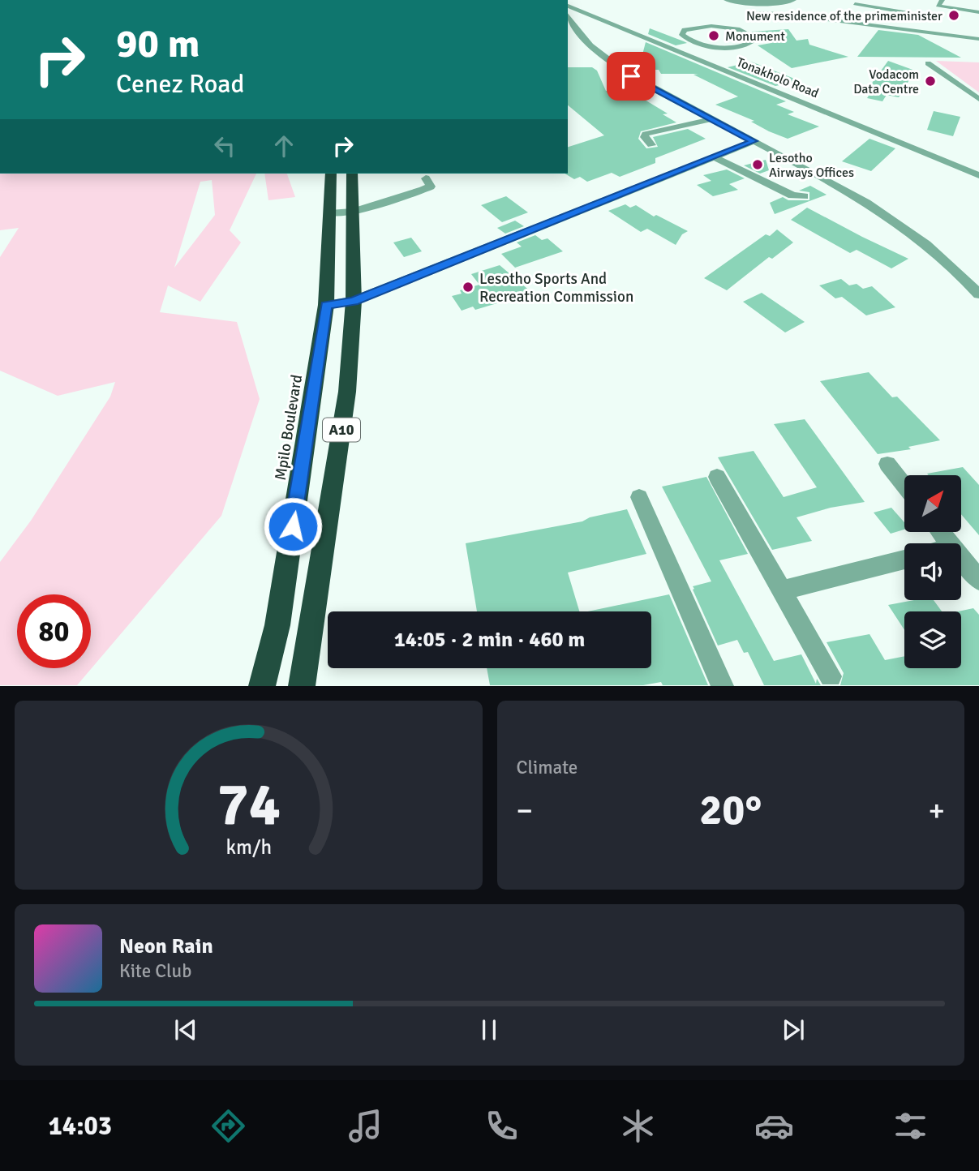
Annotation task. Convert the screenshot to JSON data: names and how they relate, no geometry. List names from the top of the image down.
{
  "streets": {
    "highway": ["Mpilo Boulevard", "A10"],
    "street": ["Tonakholo Road"]
  },
  "places": [
    "New residence of the primeminister",
    "Monument",
    "Vodacom Data Centre",
    "Lesotho Airways Offices",
    "Lesotho Sports And Recreation Commission"
  ],
  "north": "top right",
  "page": {
    "turn": ["90 m", "Cenez Road"],
    "limit": "80",
    "trip": "14:05 · 2 min · 460 m",
    "tile": "Climate",
    "heat": ["−", "20°", "+"],
    "song": ["Neon Rain", "Kite Club"],
    "tabs": "14:03",
    "gauge": ["74", "km/h"]
  }
}
